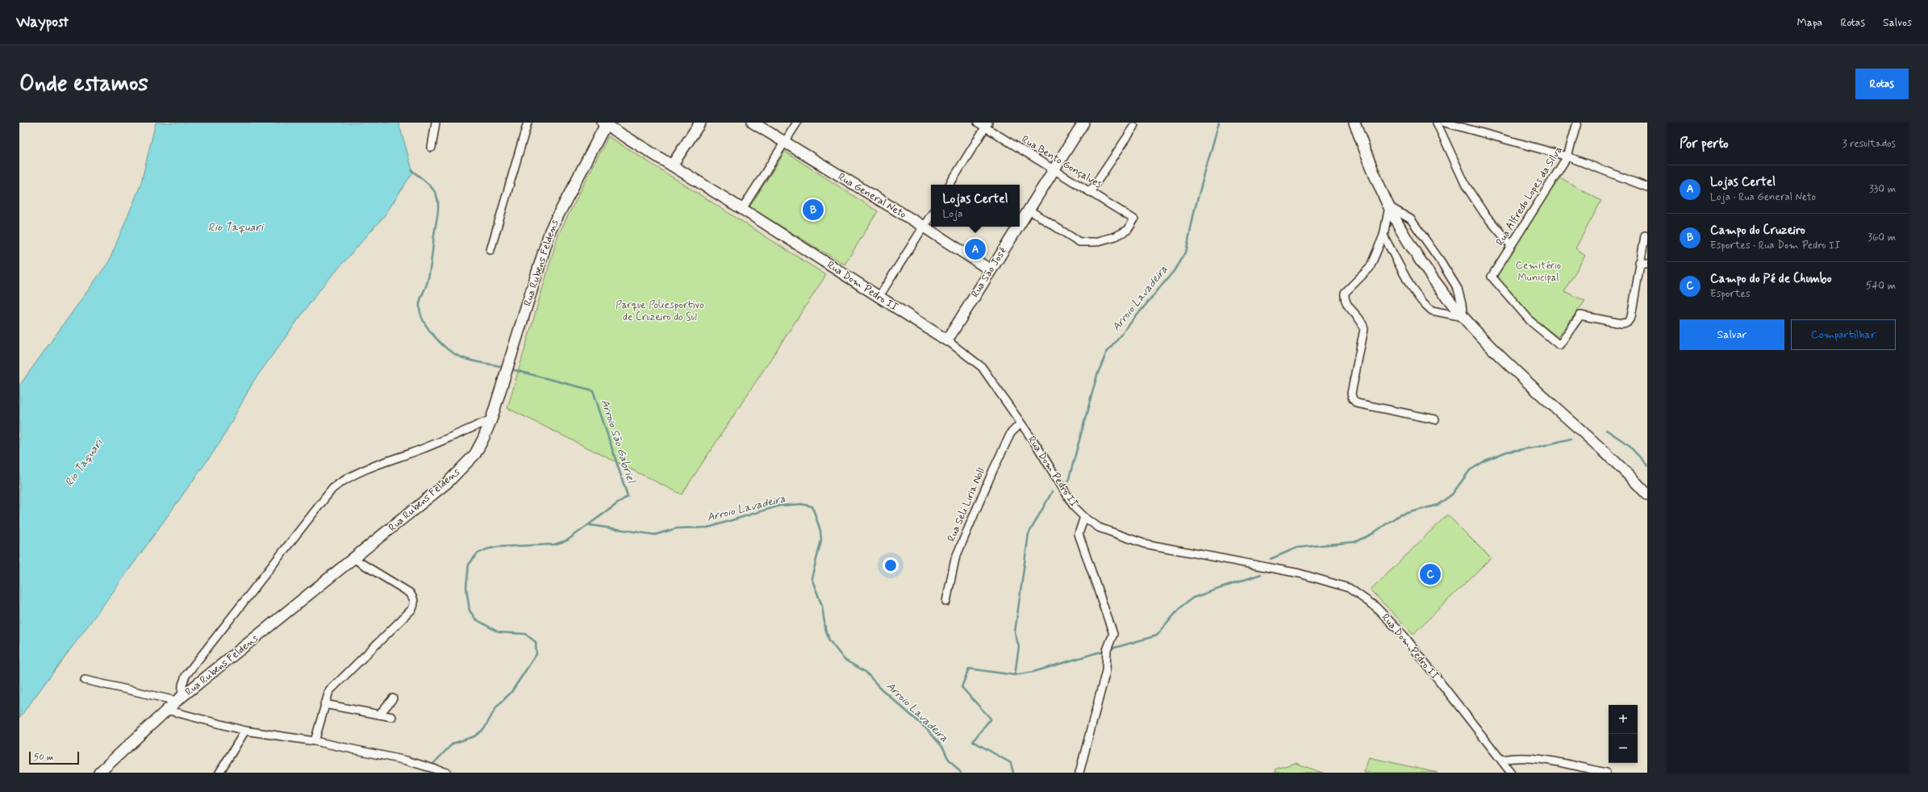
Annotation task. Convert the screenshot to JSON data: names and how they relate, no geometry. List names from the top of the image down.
{
  "streets": {
    "main road": [
      "Rua General Neto",
      "Rua Rubens Feldens",
      "Rua São José",
      "Rua Dom Pedro II"
    ],
    "street": ["Rua Bento Gonçalves", "Rua Alfredo Lopes da Silva", "Rua Seli Liria Noll"]
  },
  "crossings": [
    ["Rua Bento Gonçalves", "Rua São José"],
    ["Rua General Neto", "Rua São José"],
    ["Rua Rubens Feldens", "Rua Dom Pedro II"],
    ["Rua São José", "Rua Dom Pedro II"],
    ["Rua Dom Pedro II", "Rua Seli Liria Noll"]
  ],
  "water": ["Rio Taquari", "Arroio Lavadeira", "Arroio São Gabriel"],
  "parks": ["Cemitério Municipal", "Parque Poliesportivo de Cruzeiro do Sul"],
  "scale_bar": "50 m",
  "page": {
    "header": "Waypost",
    "nav": ["Mapa", "Rotas", "Salvos"],
    "buttons": [
      "Rotas",
      ["Salvar", "Compartilhar"]
    ],
    "title": "Onde estamos",
    "heading": ["Por perto", "3 resultados"],
    "list": [
      {
        "mark": "A",
        "name": "Lojas Certel",
        "note": "Loja · Rua General Neto",
        "value": "330 m"
      },
      {
        "mark": "B",
        "name": "Campo do Cruzeiro",
        "note": "Esportes · Rua Dom Pedro II",
        "value": "360 m"
      },
      {
        "mark": "C",
        "name": "Campo do Pé de Chumbo",
        "note": "Esportes",
        "value": "540 m"
      }
    ],
    "popup": ["Lojas Certel", "Loja"],
    "pins": ["B", "A", "C"],
    "map_buttons": ["+", "−"],
    "scale": "50 m"
  }
}
